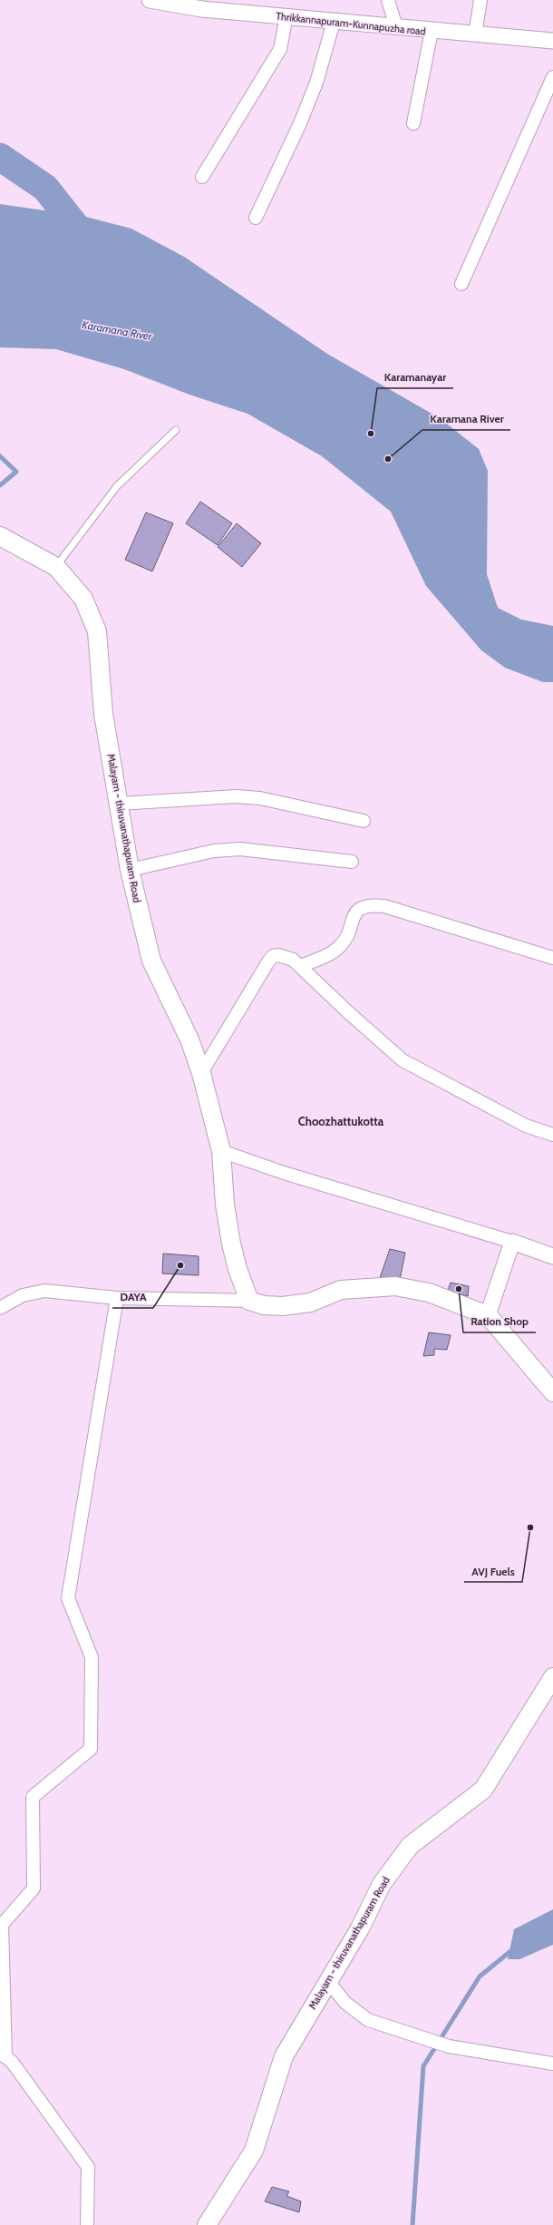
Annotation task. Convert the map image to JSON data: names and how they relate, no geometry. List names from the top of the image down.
{
  "streets": {
    "main road": ["Malayam - thiruvanathapuram Road"],
    "street": ["Thrikkannapuram-Kunnapuzha road"]
  },
  "districts": ["Choozhattukotta"],
  "water": ["Karamana River"],
  "places": [
    "Karamanayar",
    "Karamana River",
    "DAYA",
    "Ration Shop",
    "AVJ Fuels"
  ]
}
